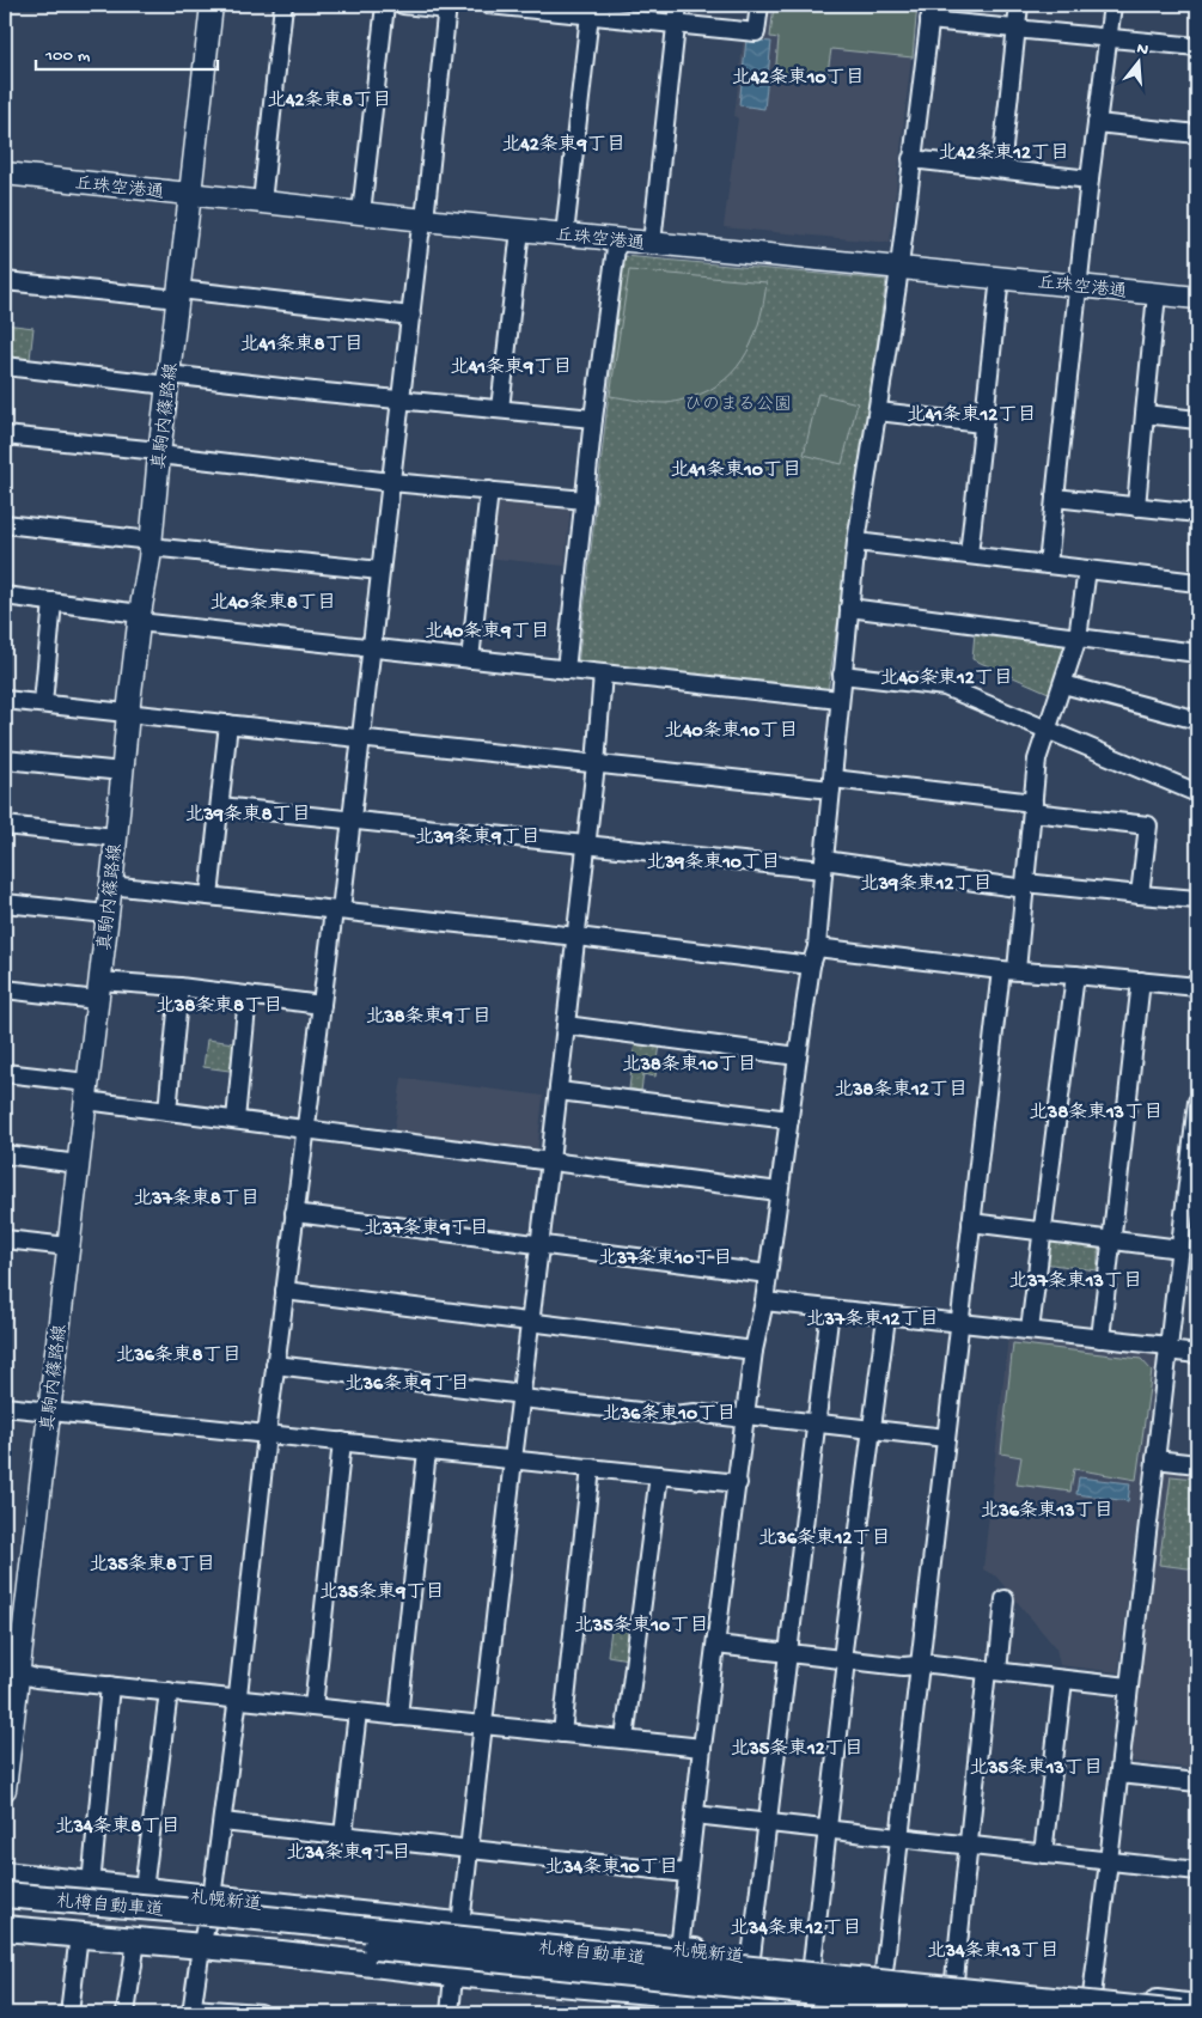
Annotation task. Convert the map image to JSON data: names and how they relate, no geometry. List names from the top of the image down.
{
  "streets": {
    "highway": ["札幌新道", "札樽自動車道"],
    "main road": ["丘珠空港通", "真駒内篠路線"]
  },
  "crossings": [
    ["丘珠空港通", "真駒内篠路線"]
  ],
  "districts": [
    "北42条東10丁目",
    "北42条東8丁目",
    "北42条東9丁目",
    "北42条東12丁目",
    "北41条東8丁目",
    "北41条東9丁目",
    "北41条東12丁目",
    "北41条東10丁目",
    "北40条東8丁目",
    "北40条東9丁目",
    "北40条東12丁目",
    "北40条東10丁目",
    "北39条東8丁目",
    "北39条東9丁目",
    "北39条東10丁目",
    "北39条東12丁目",
    "北38条東8丁目",
    "北38条東9丁目",
    "北38条東10丁目",
    "北38条東12丁目",
    "北38条東13丁目",
    "北37条東8丁目",
    "北37条東9丁目",
    "北37条東10丁目",
    "北37条東13丁目",
    "北37条東12丁目",
    "北36条東8丁目",
    "北36条東9丁目",
    "北36条東10丁目",
    "北36条東13丁目",
    "北36条東12丁目",
    "北35条東8丁目",
    "北35条東9丁目",
    "北35条東10丁目",
    "北35条東12丁目",
    "北35条東13丁目",
    "北34条東8丁目",
    "北34条東9丁目",
    "北34条東10丁目",
    "北34条東12丁目",
    "北34条東13丁目"
  ],
  "parks": ["ひのまる公園"],
  "scale_bar": "100 m",
  "north": "top"
}
